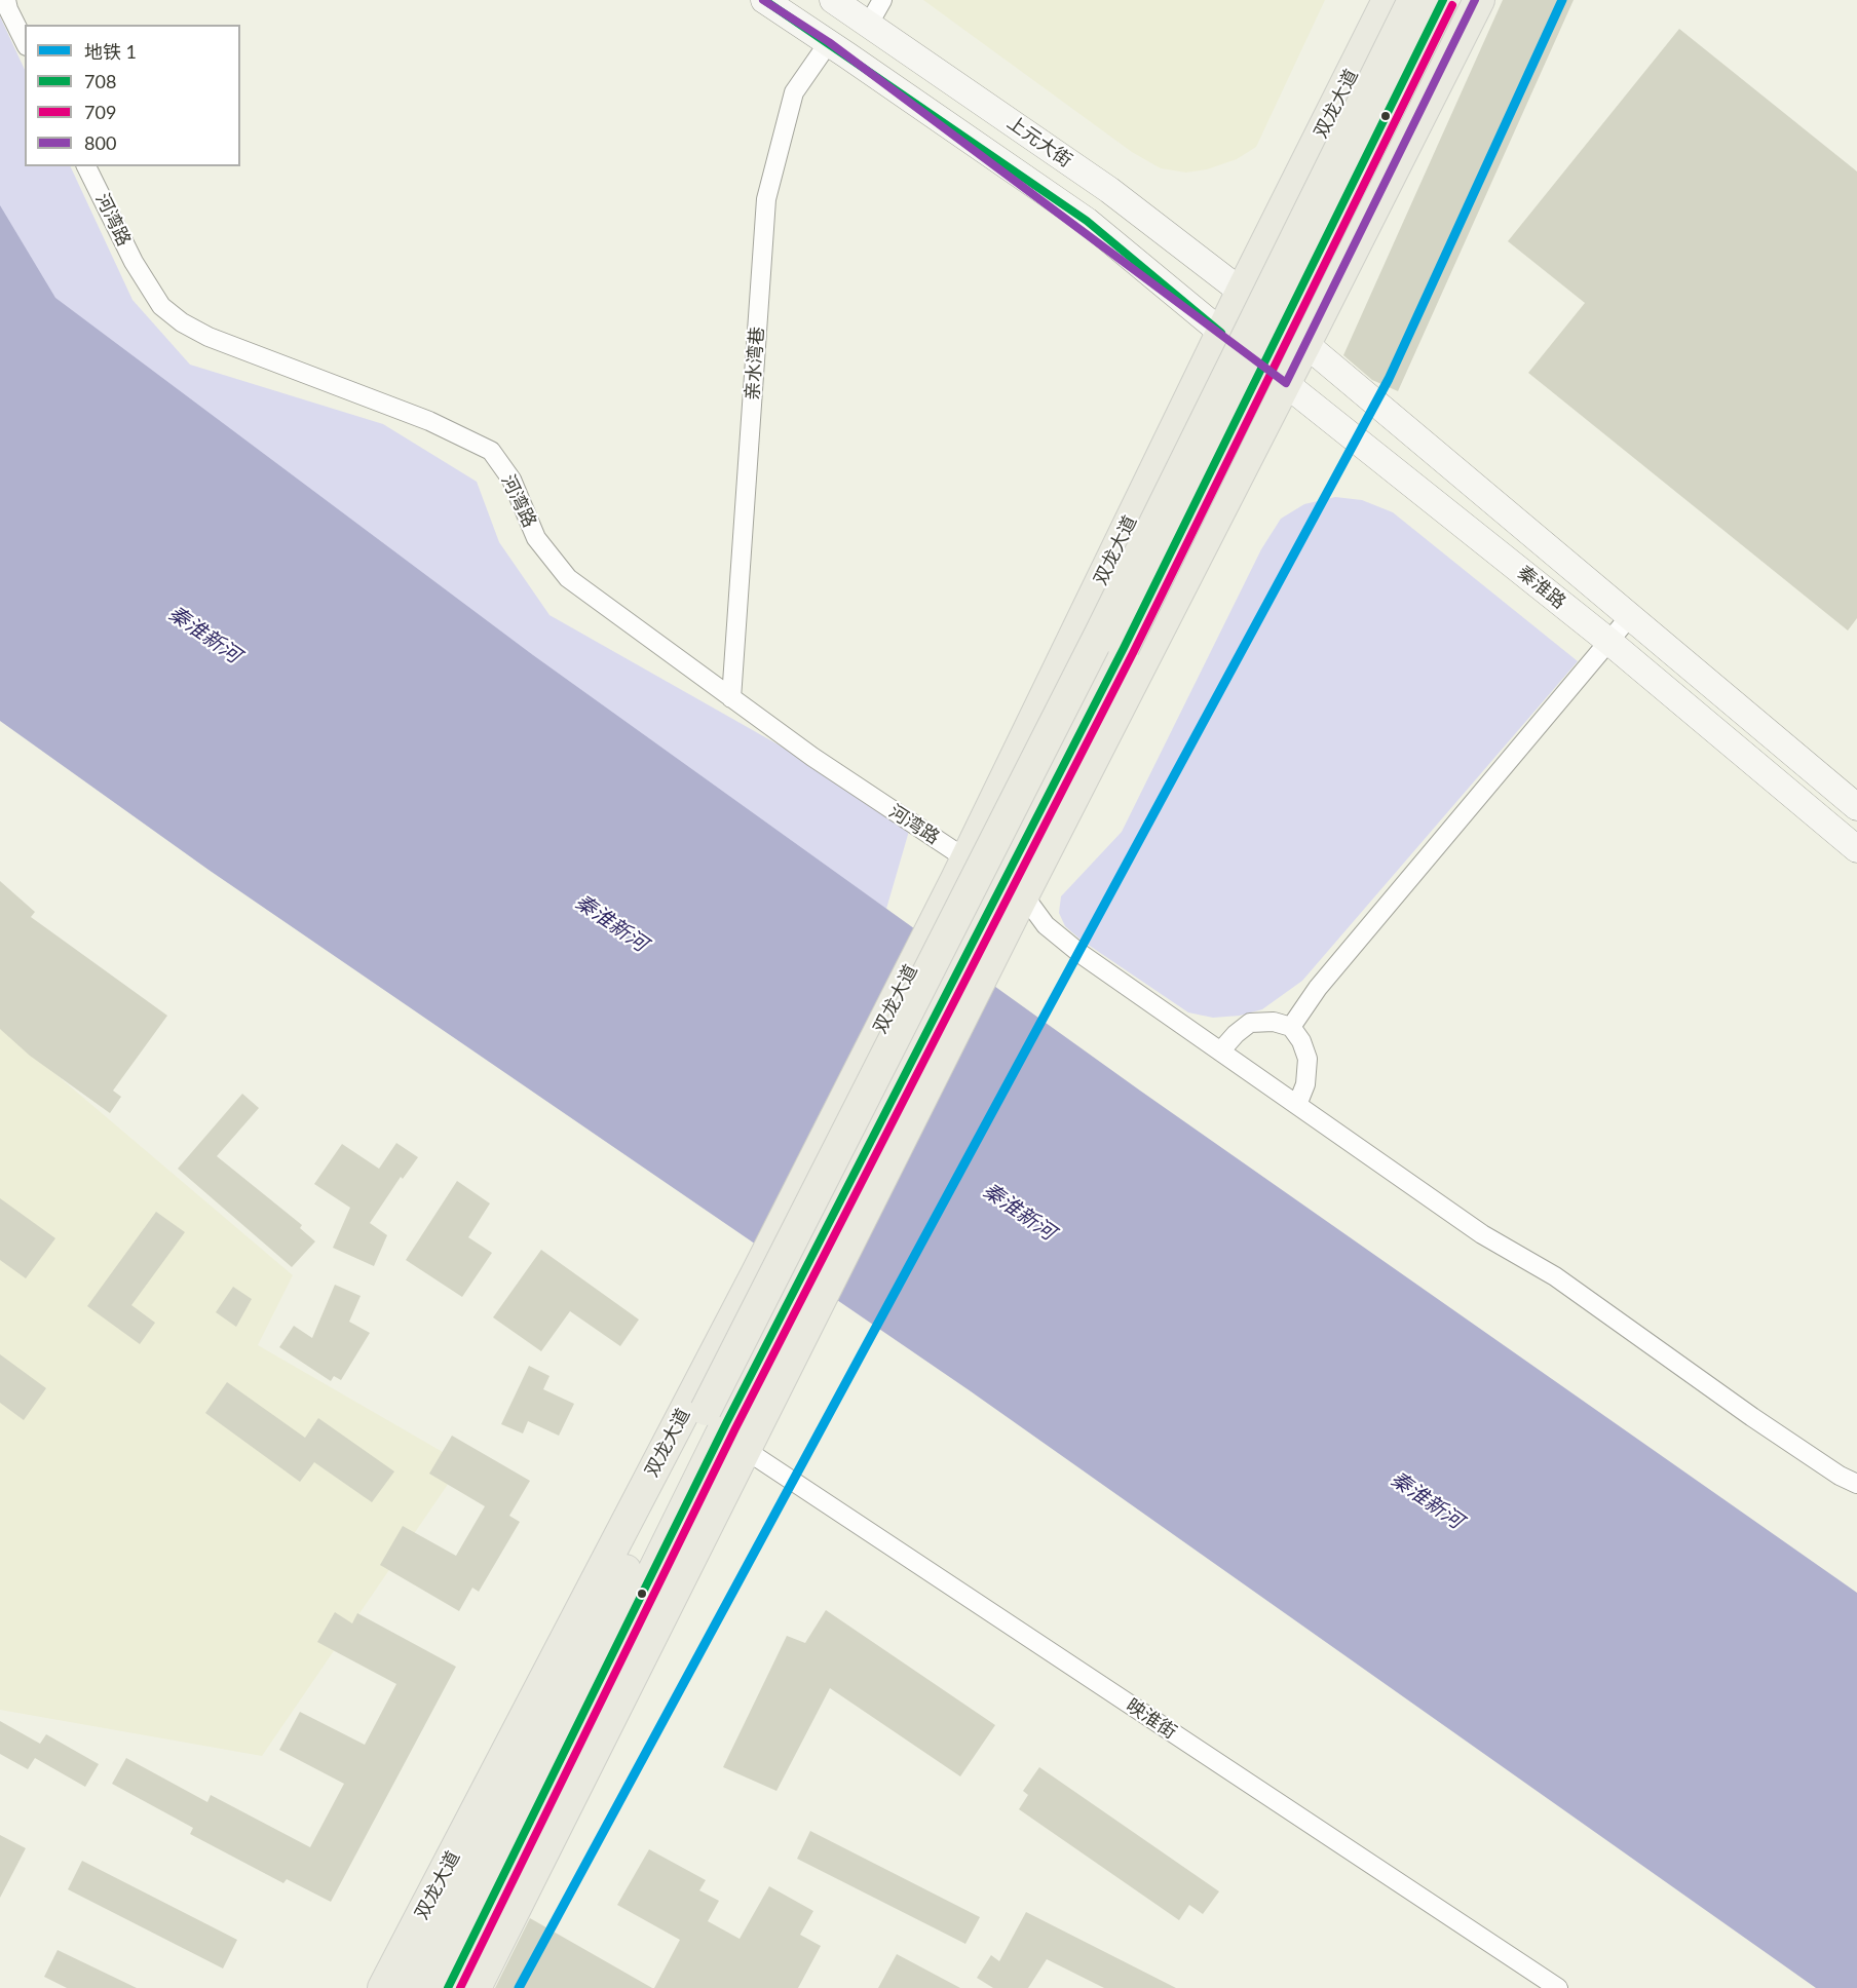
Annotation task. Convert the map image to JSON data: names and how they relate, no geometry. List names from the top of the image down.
{
  "streets": {
    "highway": ["双龙大道"],
    "main road": ["上元大街", "秦淮路"],
    "street": ["河湾路", "亲水湾巷", "映淮街"]
  },
  "crossings": [
    ["双龙大道", "上元大街"],
    ["双龙大道", "河湾路"],
    ["双龙大道", "秦淮路"],
    ["上元大街", "亲水湾巷"],
    ["上元大街", "秦淮路"],
    ["河湾路", "亲水湾巷"]
  ],
  "water": ["秦淮新河"],
  "lines": [
    "metro line 1",
    "transit line 708",
    "transit line 800",
    "transit line 709"
  ],
  "legend": [
    "地铁 1",
    "708",
    "709",
    "800"
  ]
}
